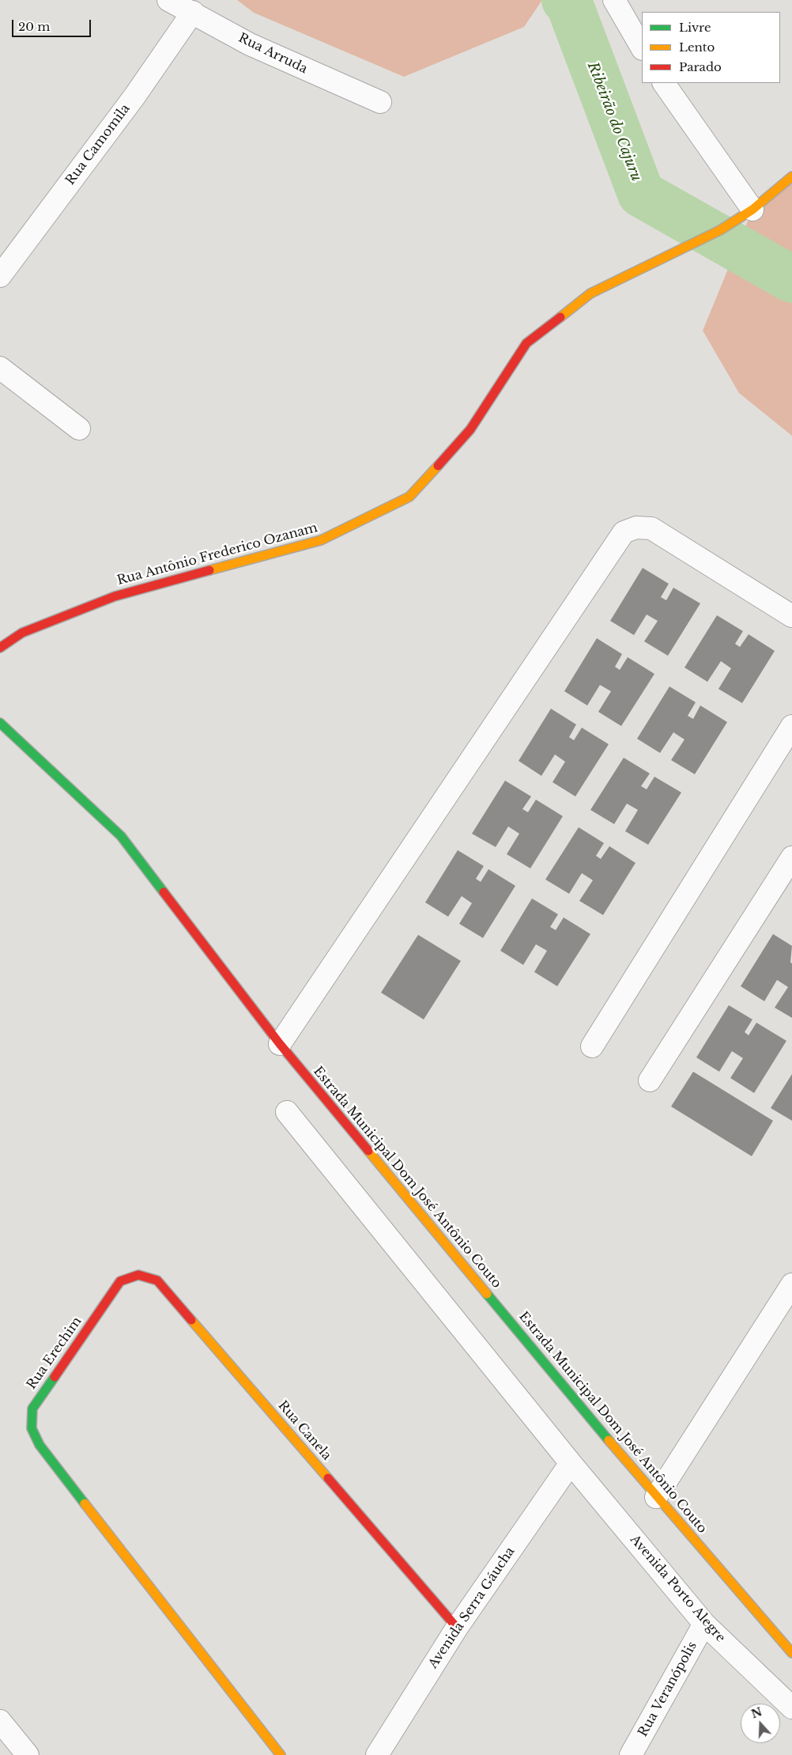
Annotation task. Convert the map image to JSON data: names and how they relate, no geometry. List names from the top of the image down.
{
  "streets": {
    "street": [
      "Rua Arruda",
      "Rua Camomila",
      "Rua Antônio Frederico Ozanam",
      "Estrada Municipal Dom José Antônio Couto",
      "Rua Erechim",
      "Rua Canela",
      "Avenida Porto Alegre",
      "Avenida Serra Gáucha",
      "Rua Veranópolis"
    ]
  },
  "crossings": [
    ["Rua Arruda", "Rua Camomila"],
    ["Rua Erechim", "Rua Canela"],
    ["Rua Canela", "Avenida Serra Gáucha"],
    ["Avenida Porto Alegre", "Avenida Serra Gáucha"],
    ["Avenida Porto Alegre", "Rua Veranópolis"]
  ],
  "water": ["Ribeirão do Cajuru"],
  "legend": ["Livre", "Lento", "Parado"],
  "scale_bar": "20 m",
  "north": "top"
}
